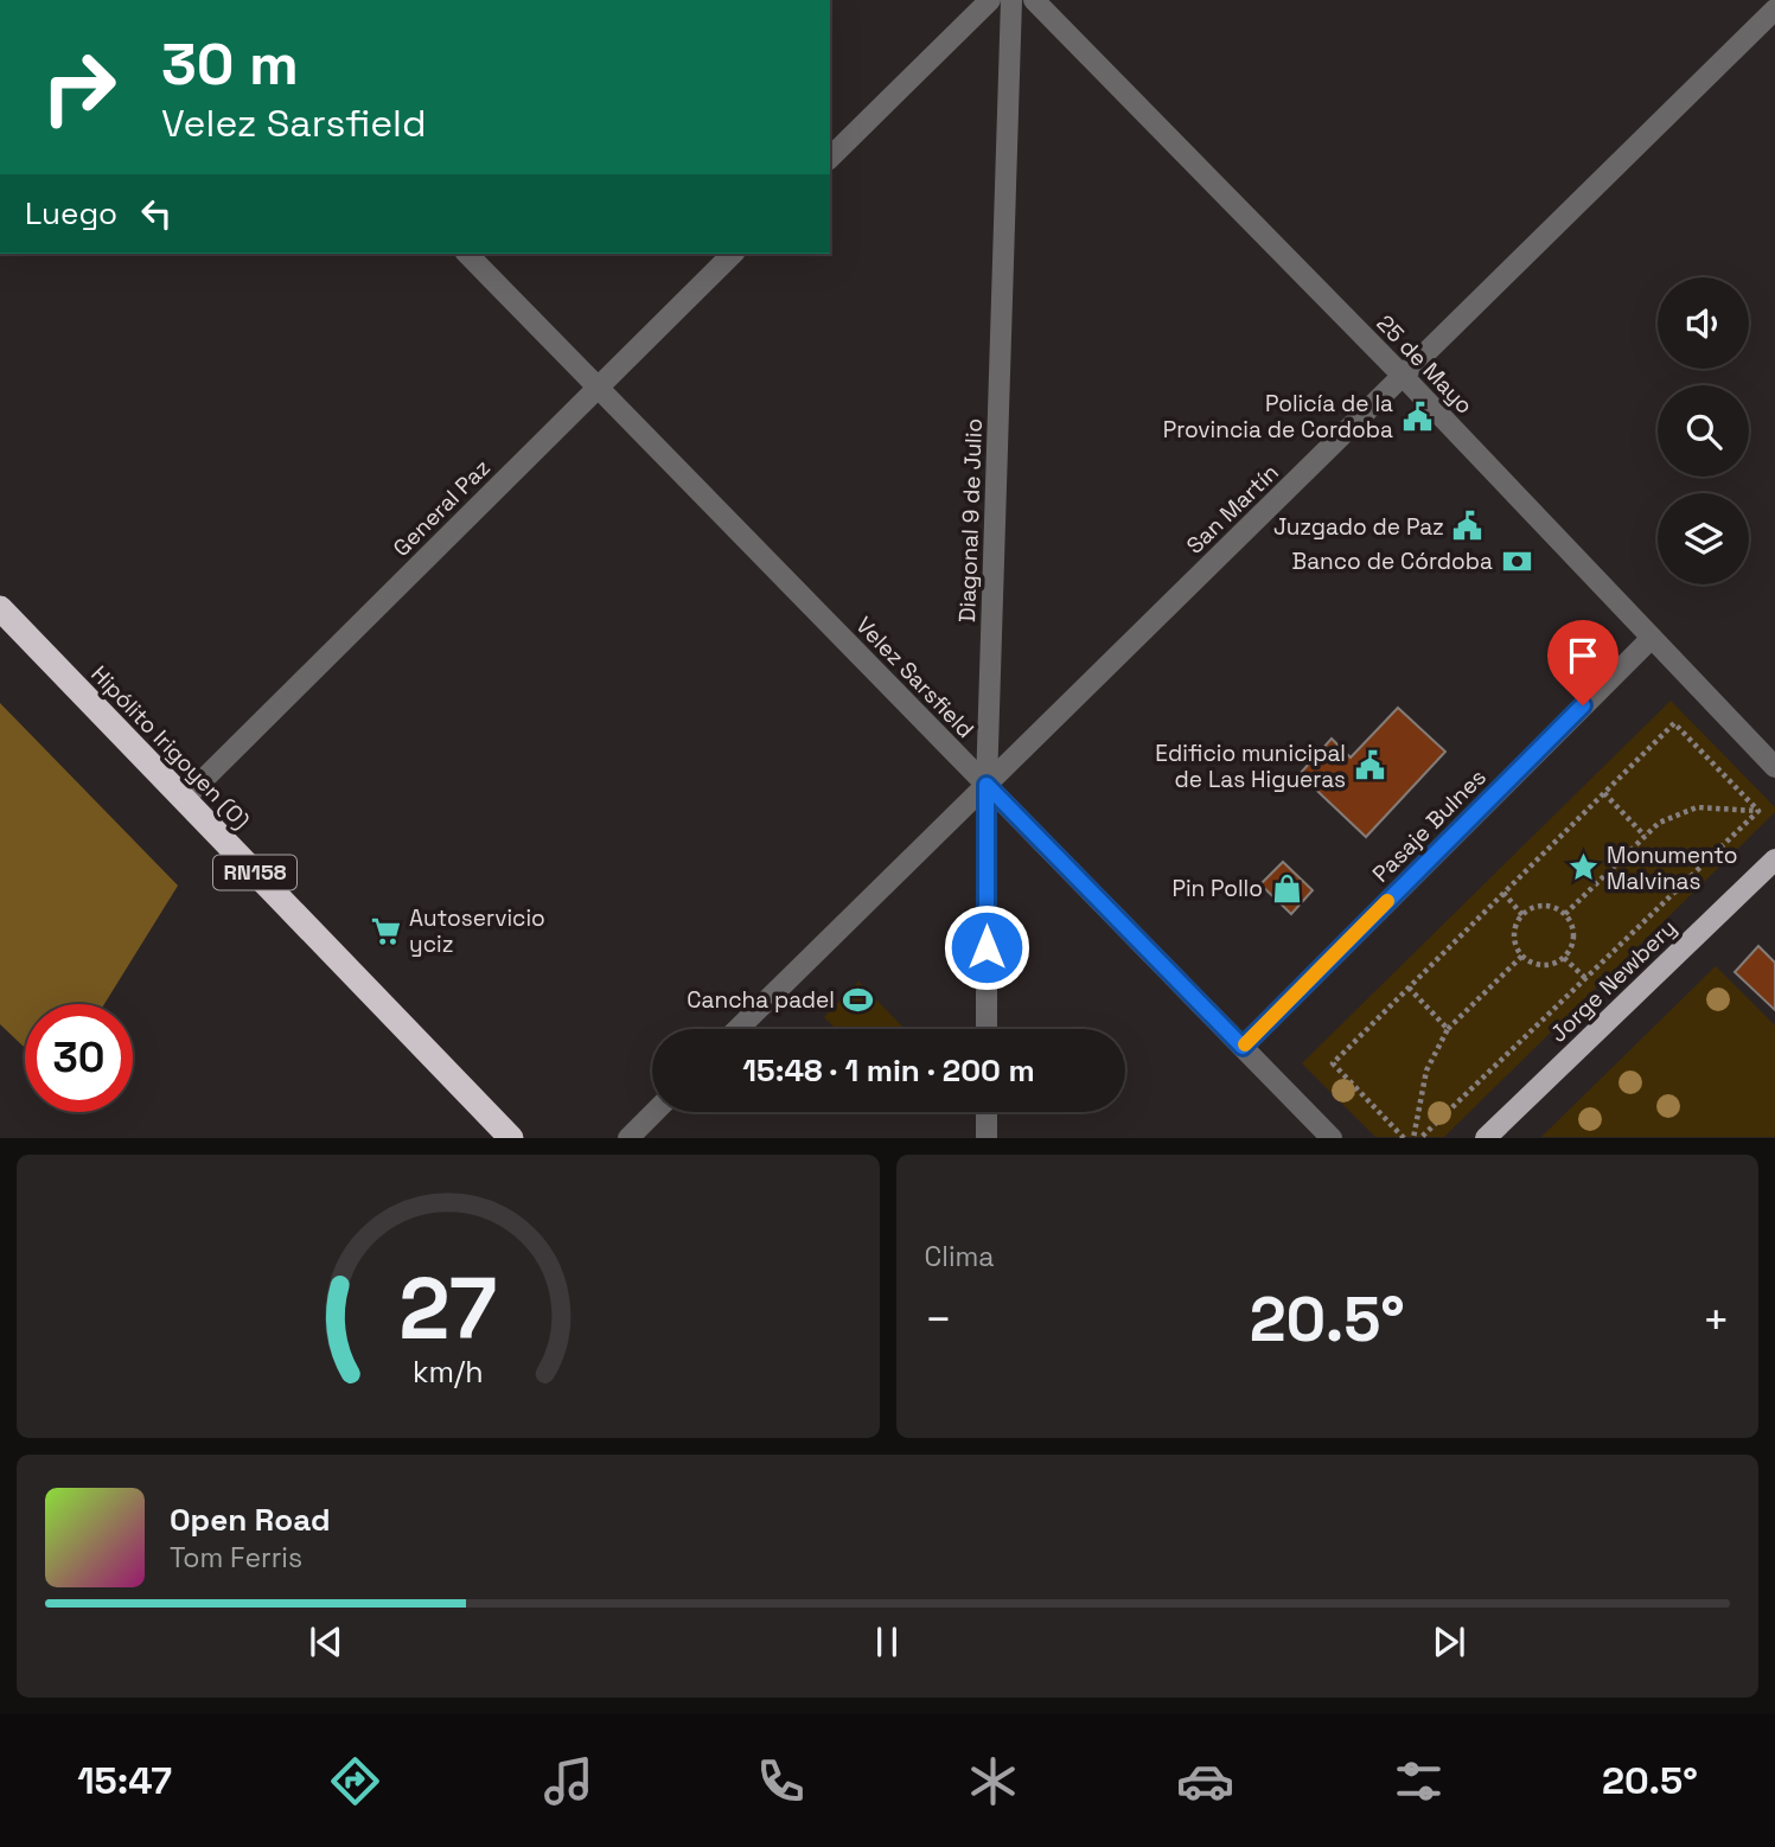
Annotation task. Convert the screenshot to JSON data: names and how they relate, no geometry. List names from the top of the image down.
{
  "streets": {
    "highway": ["Hipólito Irigoyen (O)", "RN158"],
    "main road": ["Jorge Newbery"],
    "street": [
      "25 de Mayo",
      "General Paz",
      "San Martín",
      "Diagonal 9 de Julio",
      "Velez Sarsfield",
      "Pasaje Bulnes"
    ]
  },
  "crossings": [
    ["25 de Mayo", "San Martín"],
    ["25 de Mayo", "Pasaje Bulnes"],
    ["General Paz", "Velez Sarsfield"],
    ["General Paz", "Hipólito Irigoyen (O)"],
    ["San Martín", "Diagonal 9 de Julio"],
    ["San Martín", "Velez Sarsfield"],
    ["Diagonal 9 de Julio", "Velez Sarsfield"],
    ["Velez Sarsfield", "Pasaje Bulnes"]
  ],
  "places": {
    "public building": ["Policía de la Provincia de Cordoba", "Juzgado de Paz", "Edificio municipal de Las Higueras"],
    "bank": ["Banco de Córdoba"],
    "place": ["Monumento Malvinas"],
    "shop": ["Pin Pollo"],
    "supermarket": ["Autoservicio yciz"],
    "sports": ["Cancha padel"]
  },
  "page": {
    "turn": ["30 m", "Velez Sarsfield"],
    "then": "Luego",
    "limit": "30",
    "trip": "15:48 · 1 min · 200 m",
    "tile": "Clima",
    "heat": ["−", "20.5°", "+"],
    "song": ["Open Road", "Tom Ferris"],
    "tabs": ["15:47", "20.5°"],
    "gauge": ["27", "km/h"]
  }
}
